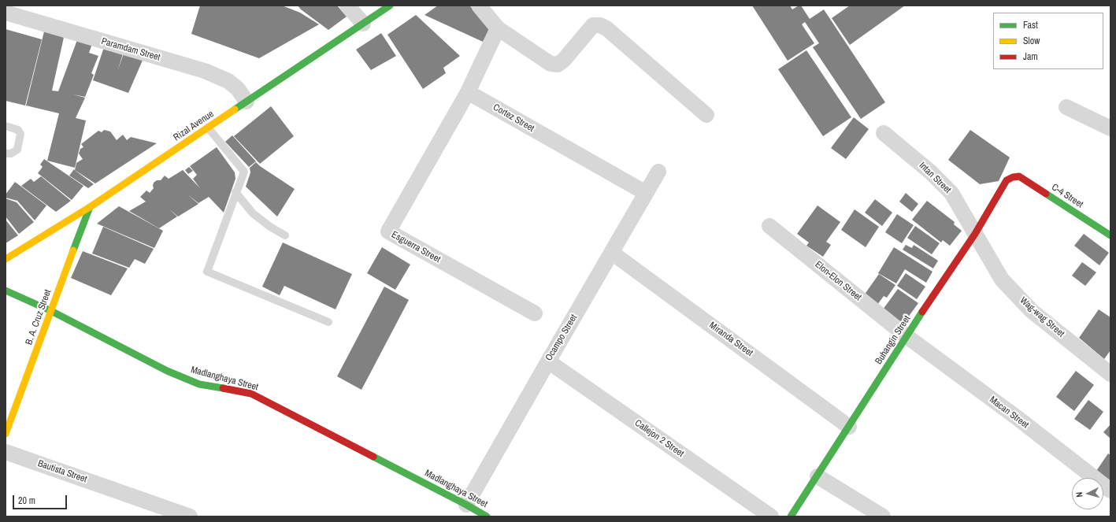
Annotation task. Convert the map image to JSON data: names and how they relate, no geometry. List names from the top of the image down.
{
  "streets": {
    "street": [
      "Paramdam Street",
      "Cortez Street",
      "Rizal Avenue",
      "Intan Street",
      "C-4 Street",
      "Esguerra Street",
      "Elon-Elon Street",
      "B. A. Cruz Street",
      "Wag-wag Street",
      "Ocampo Street",
      "Miranda Street",
      "Buhangin Street",
      "Madlanghaya Street",
      "Macan Street",
      "Callejon 2 Street",
      "Bautista Street"
    ]
  },
  "crossings": [
    ["Paramdam Street", "Rizal Avenue"],
    ["Cortez Street", "Esguerra Street"],
    ["Cortez Street", "Ocampo Street"],
    ["Rizal Avenue", "B. A. Cruz Street"],
    ["Intan Street", "Wag-wag Street"],
    ["Intan Street", "Buhangin Street"],
    ["C-4 Street", "Buhangin Street"],
    ["Elon-Elon Street", "Buhangin Street"],
    ["Elon-Elon Street", "Macan Street"],
    ["B. A. Cruz Street", "Madlanghaya Street"],
    ["Wag-wag Street", "Buhangin Street"],
    ["Ocampo Street", "Miranda Street"],
    ["Ocampo Street", "Madlanghaya Street"],
    ["Ocampo Street", "Callejon 2 Street"],
    ["Miranda Street", "Buhangin Street"],
    ["Buhangin Street", "Macan Street"]
  ],
  "legend": ["Fast", "Slow", "Jam"],
  "scale_bar": "20 m",
  "north": "left"
}
